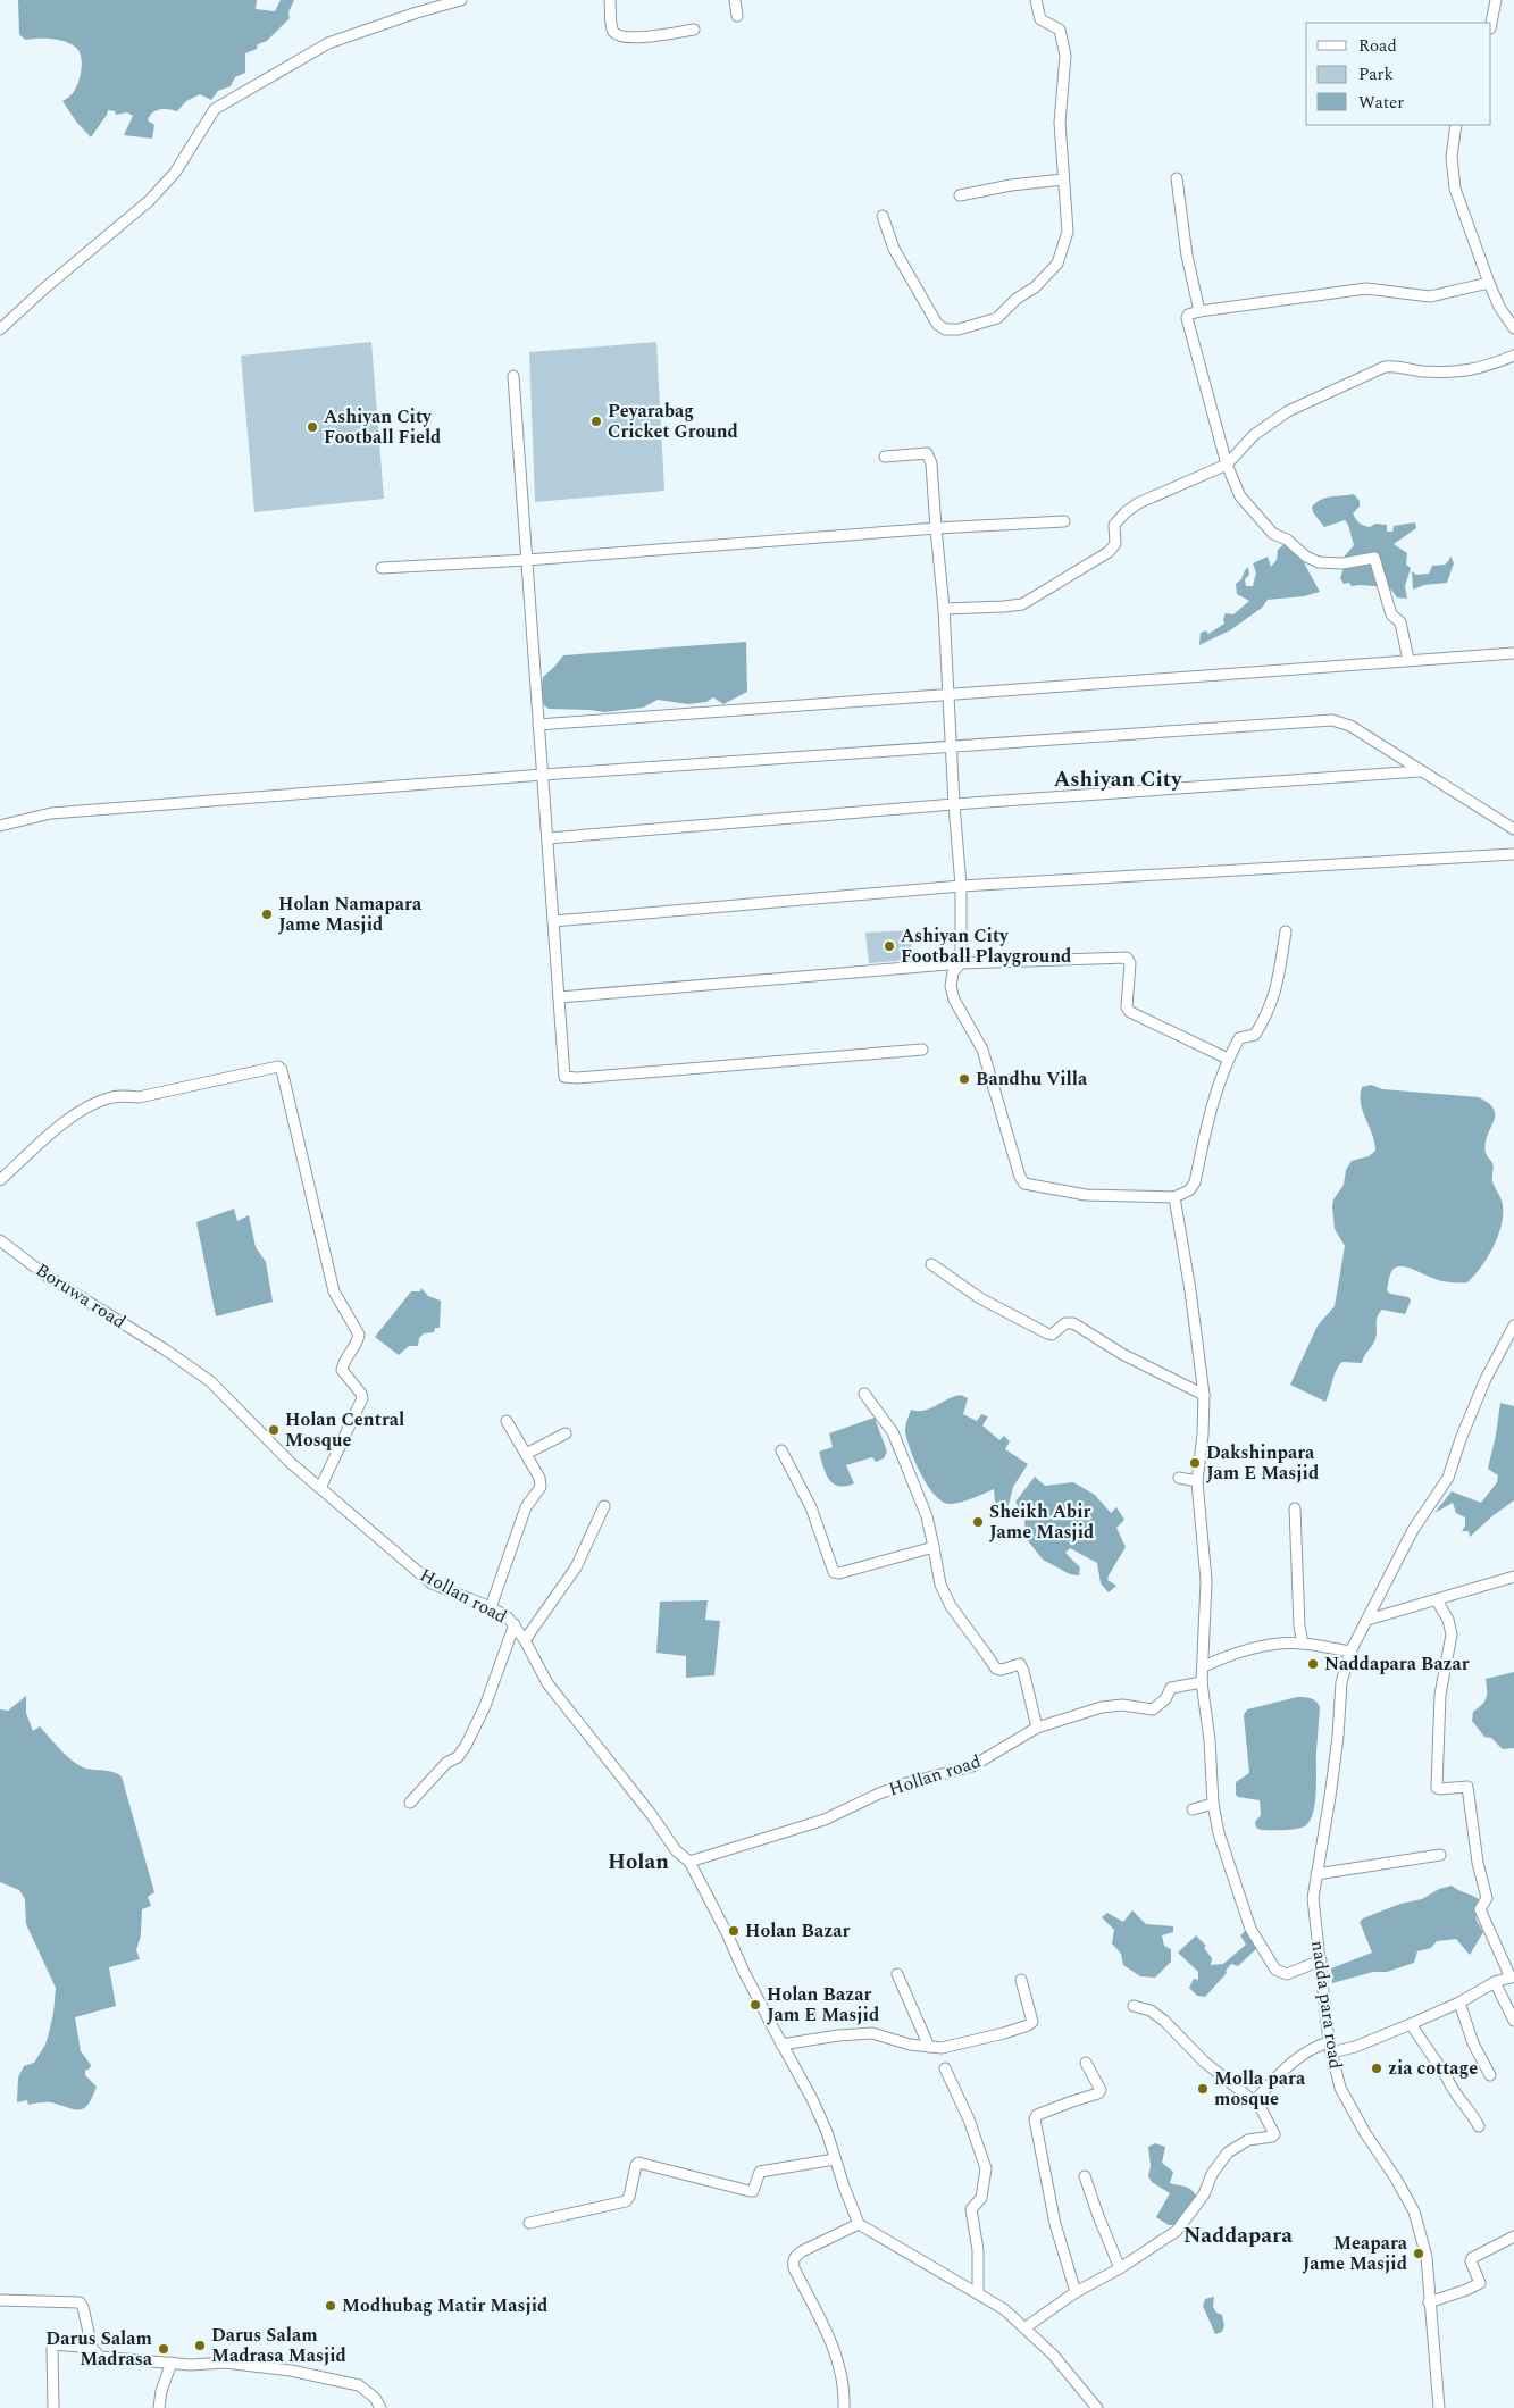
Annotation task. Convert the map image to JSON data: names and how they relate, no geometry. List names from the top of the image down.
{
  "streets": {
    "street": ["Boruwa road", "Hollan road", "nadda para road"]
  },
  "crossings": [
    ["Boruwa road", "Hollan road"]
  ],
  "districts": ["Ashiyan City", "Holan", "Naddapara"],
  "places": [
    "Peyarabag Cricket Ground",
    "Ashiyan City Football Field",
    "Holan Namapara Jame Masjid",
    "Ashiyan City Football Playground",
    "Bandhu Villa",
    "Holan Central Mosque",
    "Dakshinpara Jam E Masjid",
    "Sheikh Abir Jame Masjid",
    "Naddapara Bazar",
    "Holan Bazar",
    "Holan Bazar Jam E Masjid",
    "zia cottage",
    "Molla para mosque",
    "Meapara Jame Masjid",
    "Modhubag Matir Masjid",
    "Darus Salam Madrasa Masjid",
    "Darus Salam Madrasa"
  ],
  "legend": ["Road", "Park", "Water"]
}
